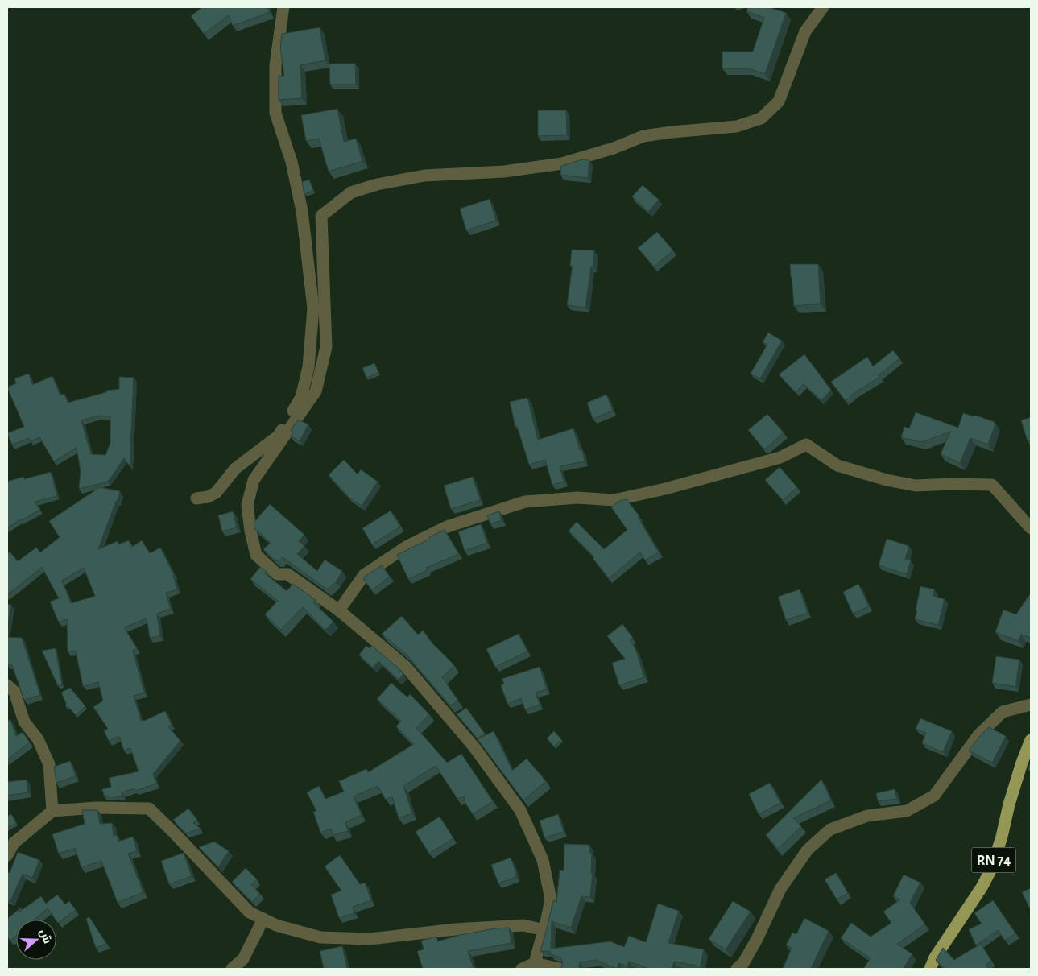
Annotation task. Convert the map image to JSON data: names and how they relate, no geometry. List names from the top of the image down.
{
  "streets": {
    "main road": ["RN 74"]
  },
  "north": "right"
}
